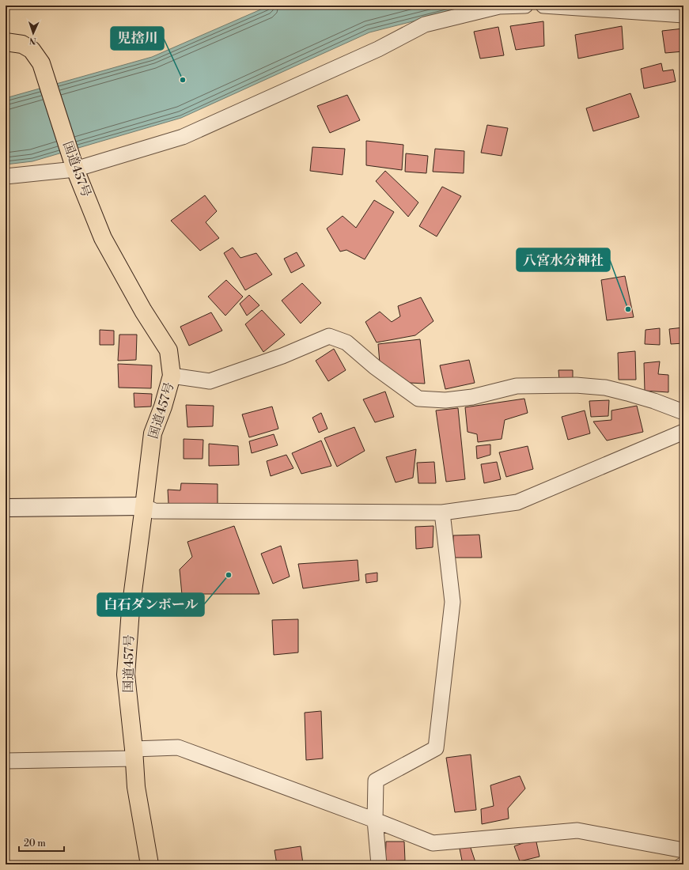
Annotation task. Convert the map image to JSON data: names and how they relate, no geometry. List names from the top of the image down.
{
  "streets": {
    "highway": ["国道457号"]
  },
  "places": ["児捨川", "八宮水分神社", "白石ダンボール"],
  "scale_bar": "20 m",
  "north": "bottom"
}
